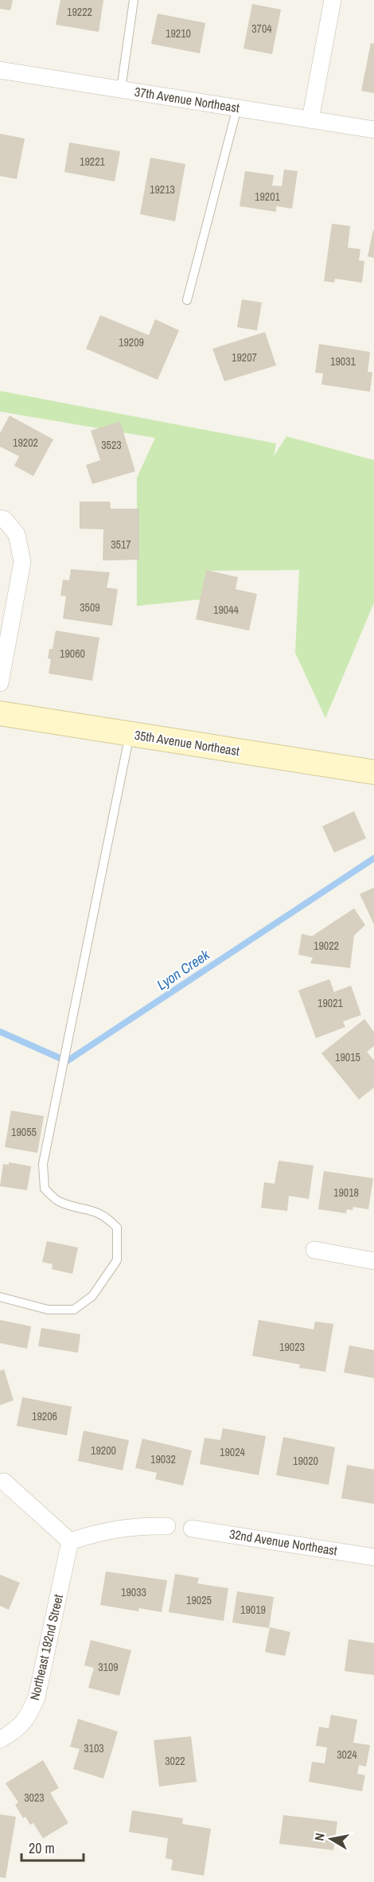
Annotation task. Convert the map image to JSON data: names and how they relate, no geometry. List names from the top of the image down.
{
  "streets": {
    "street": [
      "37th Avenue Northeast",
      "35th Avenue Northeast",
      "32nd Avenue Northeast",
      "Northeast 192nd Street"
    ]
  },
  "water": ["Lyon Creek"],
  "house_numbers": [
    "19222",
    "3704",
    "19210",
    "19221",
    "19213",
    "19201",
    "19209",
    "19207",
    "19031",
    "19202",
    "3523",
    "3517",
    "3509",
    "19044",
    "19060",
    "19022",
    "19021",
    "19015",
    "19055",
    "19018",
    "19023",
    "19206",
    "19200",
    "19024",
    "19032",
    "19020",
    "19033",
    "19025",
    "19019",
    "3109",
    "3103",
    "3024",
    "3022",
    "3023"
  ],
  "scale_bar": "20 m",
  "north": "left"
}
